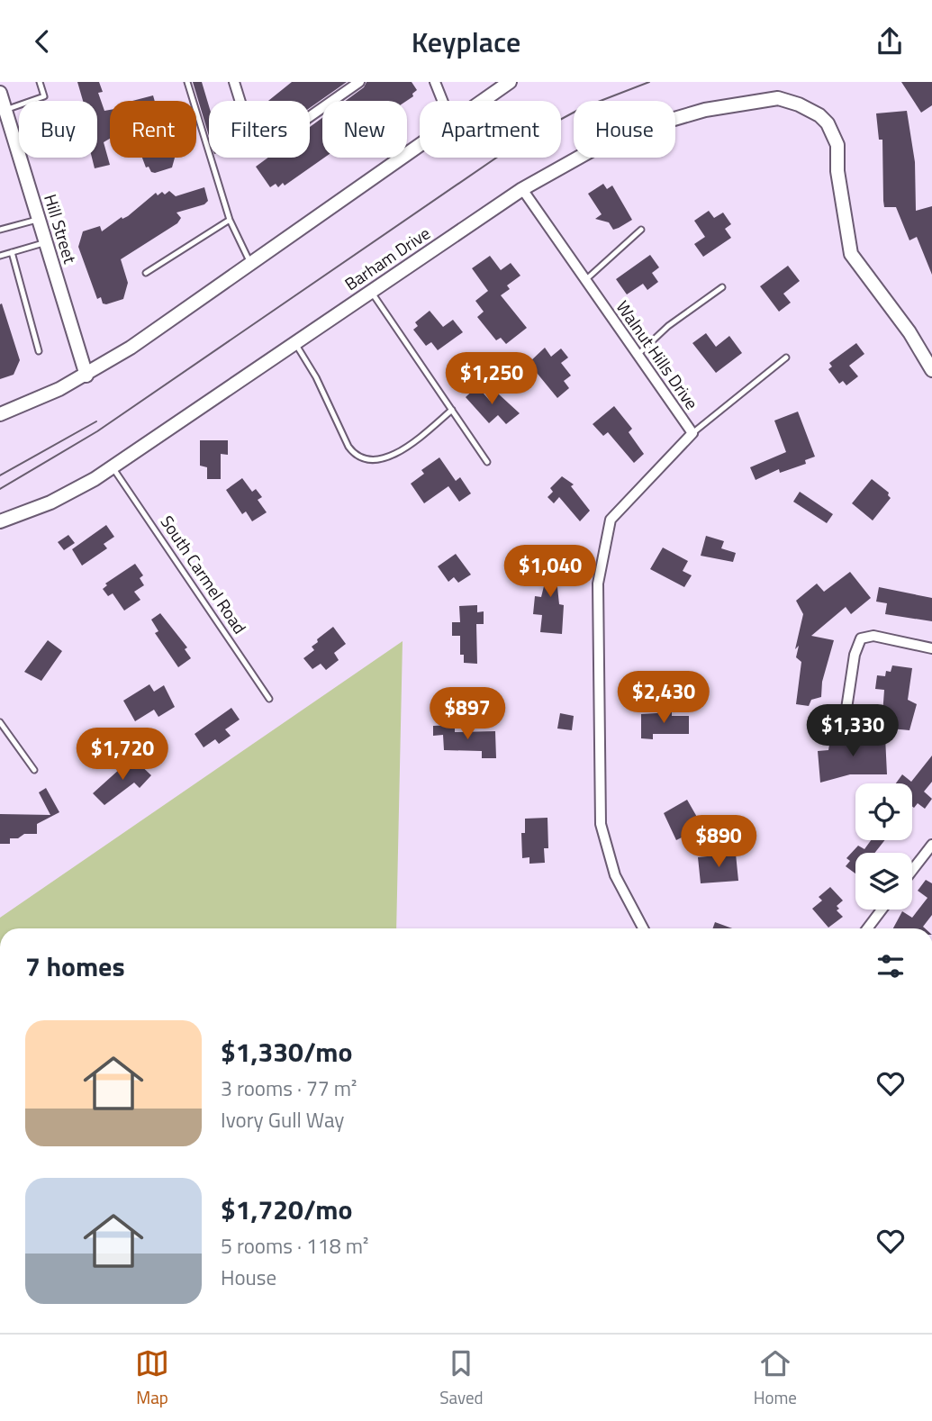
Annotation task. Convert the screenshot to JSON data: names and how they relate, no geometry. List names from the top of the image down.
{
  "streets": {
    "street": ["Hill Street", "Barham Drive", "Walnut Hills Drive"],
    "lane": ["South Carmel Road"]
  },
  "crossings": [
    ["Barham Drive", "Walnut Hills Drive"],
    ["Barham Drive", "South Carmel Road"]
  ],
  "page": {
    "header": "Keyplace",
    "chip": [
      "Buy",
      "Rent",
      "Filters",
      "New",
      "Apartment",
      "House"
    ],
    "price": [
      "$1,250",
      "$1,040",
      "$2,430",
      "$897",
      "$1,330",
      "$1,720",
      "$890"
    ],
    "heading": "7 homes",
    "list": [
      {
        "name": "$1,330/mo",
        "note": "3 rooms · 77 m² · Ivory Gull Way"
      },
      {
        "name": "$1,720/mo",
        "note": "5 rooms · 118 m² · House"
      }
    ],
    "tabs": ["Map", "Saved", "Home"]
  }
}
